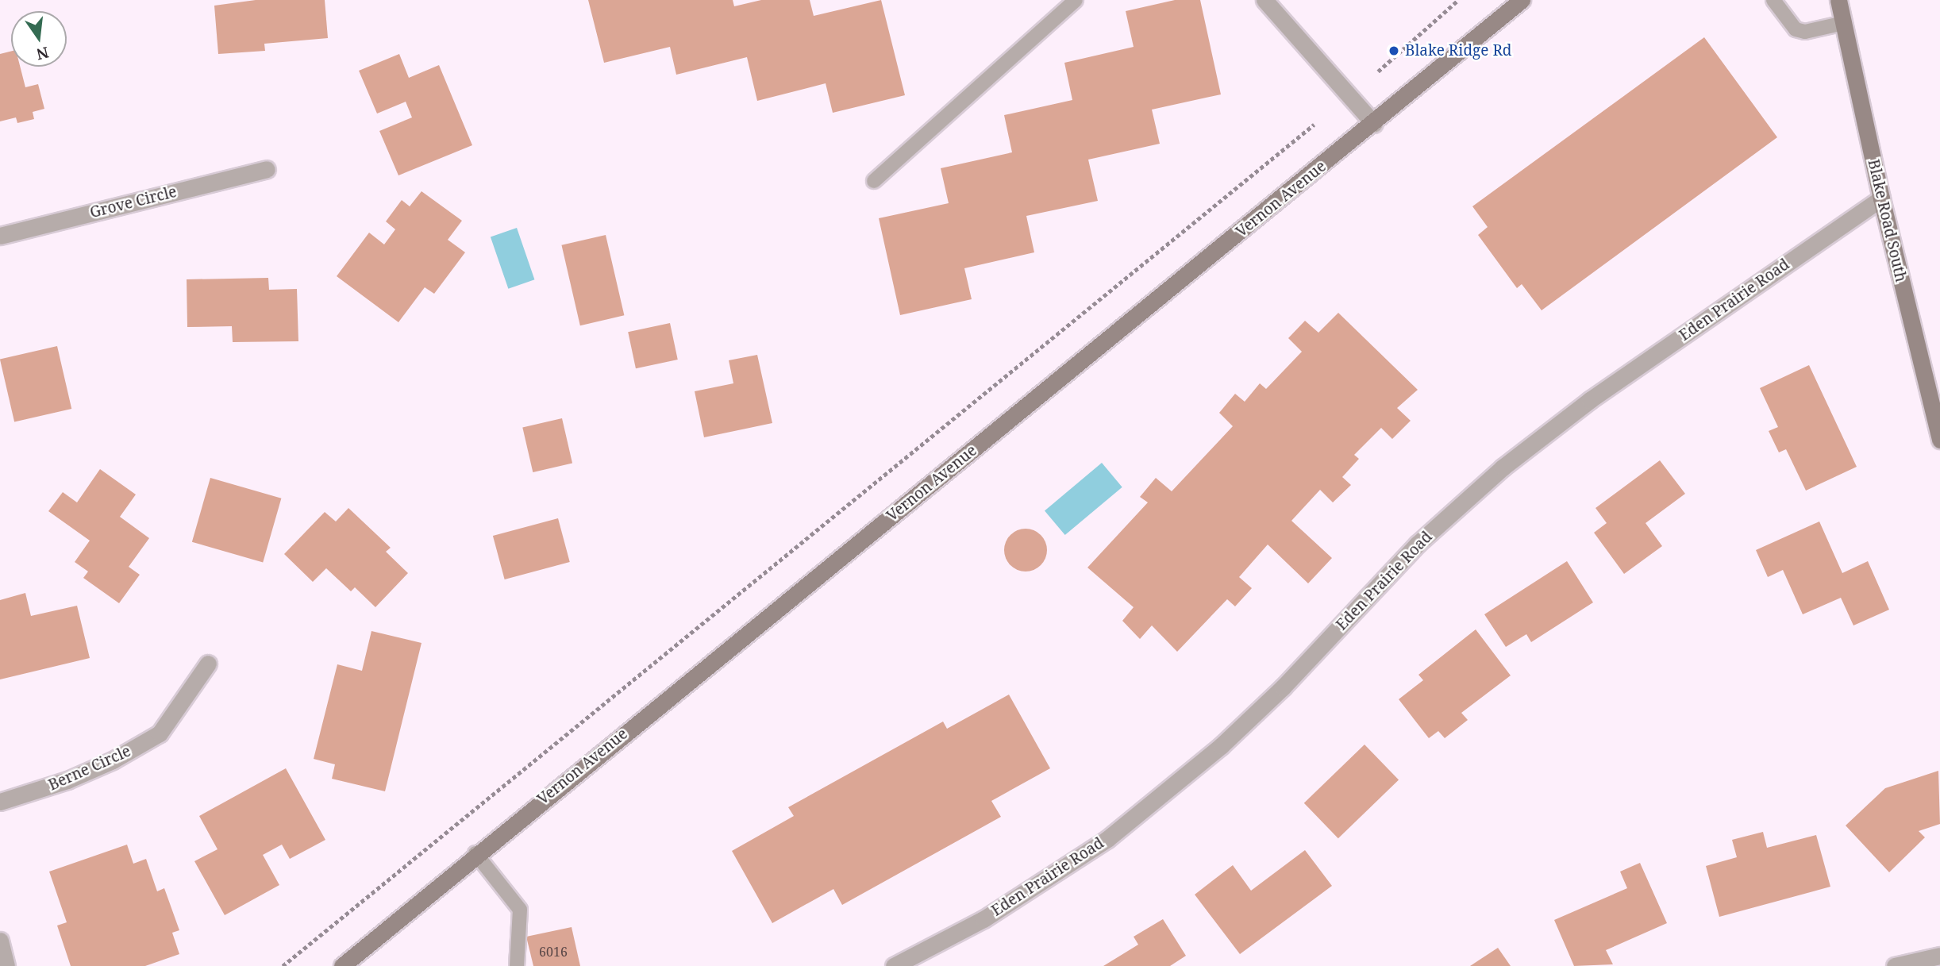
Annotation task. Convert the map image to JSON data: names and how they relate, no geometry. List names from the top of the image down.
{
  "streets": {
    "main road": ["Vernon Avenue", "Blake Road South"],
    "street": ["Grove Circle", "Eden Prairie Road", "Berne Circle"]
  },
  "crossings": [
    ["Blake Road South", "Eden Prairie Road"]
  ],
  "places": ["Blake Ridge Rd"],
  "house_numbers": ["6016"],
  "north": "bottom"
}
